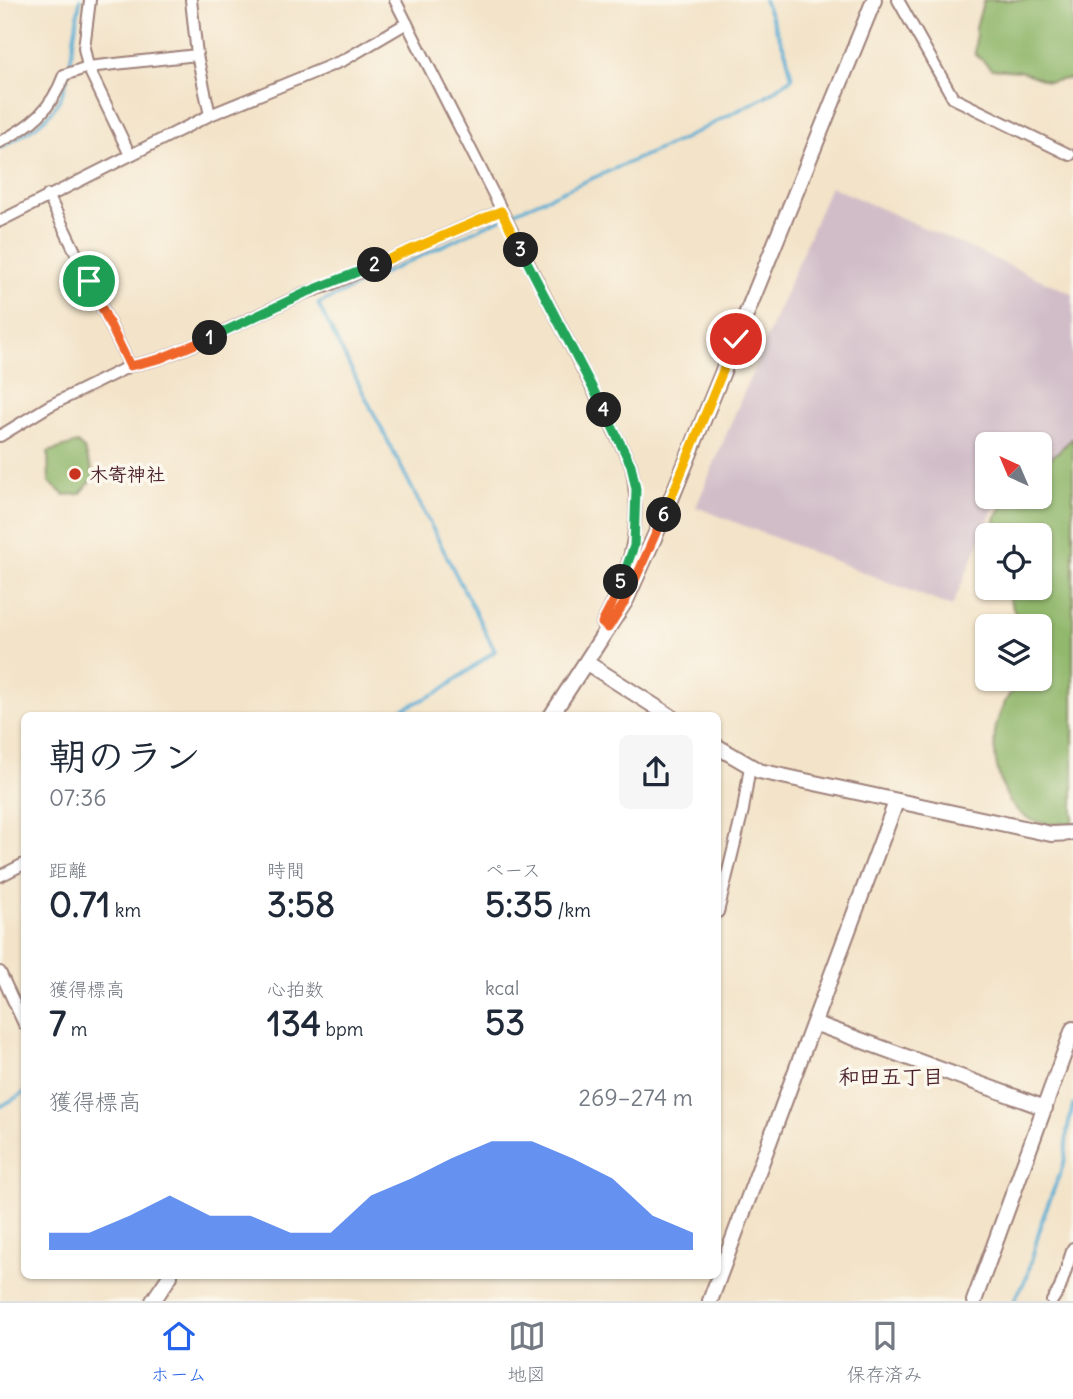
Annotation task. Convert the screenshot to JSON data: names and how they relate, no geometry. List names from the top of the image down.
{
  "districts": ["和田五丁目"],
  "places": ["木寄神社"],
  "north": "top left",
  "page": {
    "pins": [
      "3",
      "2",
      "1",
      "4",
      "6",
      "5"
    ],
    "heading": ["朝のラン", "07:36"],
    "stats": [
      ["距離", "0.71 km"],
      ["時間", "3:58"],
      ["ペース", "5:35 /km"],
      ["獲得標高", "7 m"],
      ["心拍数", "134 bpm"],
      ["kcal", "53"]
    ],
    "chart": ["獲得標高", "269–274 m"],
    "tabs": ["ホーム", "地図", "保存済み"]
  }
}
